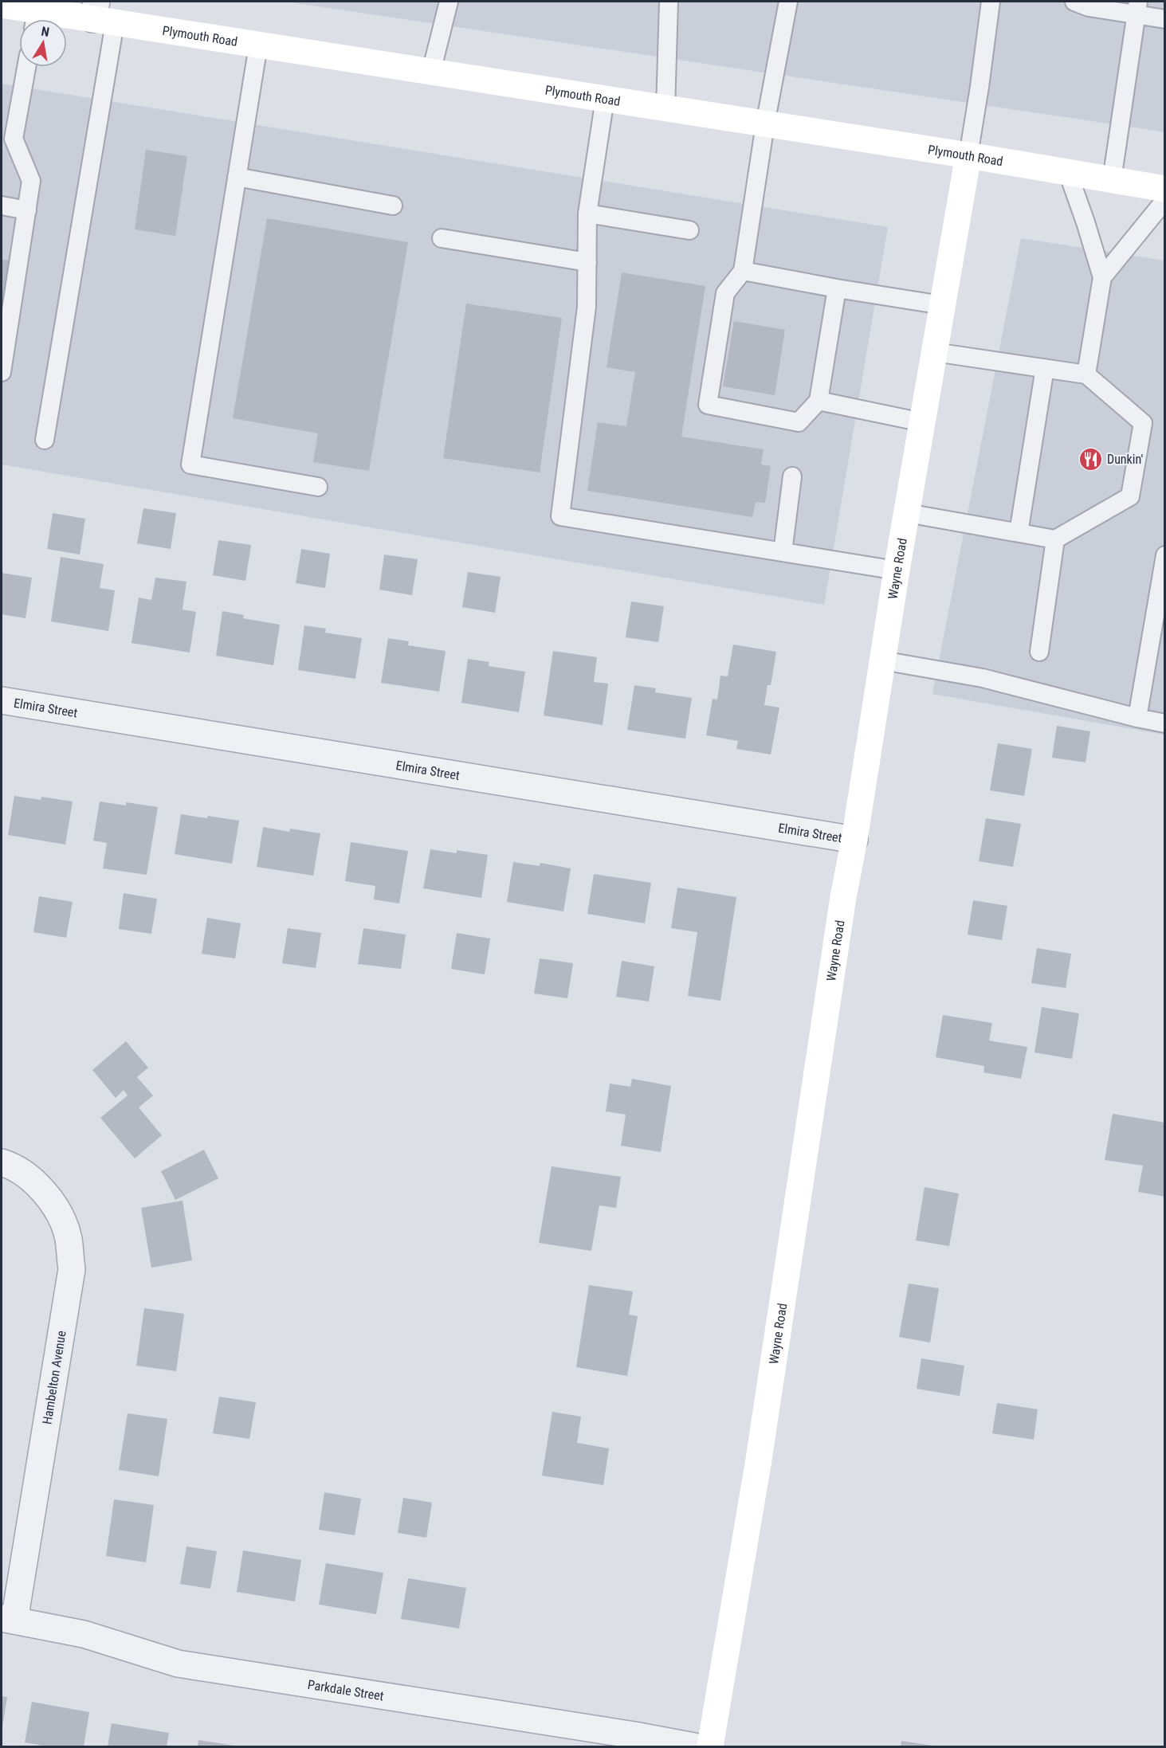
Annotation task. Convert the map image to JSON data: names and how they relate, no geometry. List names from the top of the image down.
{
  "streets": {
    "main road": ["Plymouth Road", "Wayne Road"],
    "street": ["Elmira Street", "Hambelton Avenue", "Parkdale Street"]
  },
  "crossings": [
    ["Plymouth Road", "Wayne Road"],
    ["Wayne Road", "Elmira Street"],
    ["Hambelton Avenue", "Parkdale Street"]
  ],
  "places": {
    "restaurant": ["Dunkin'"]
  },
  "north": "top"
}
